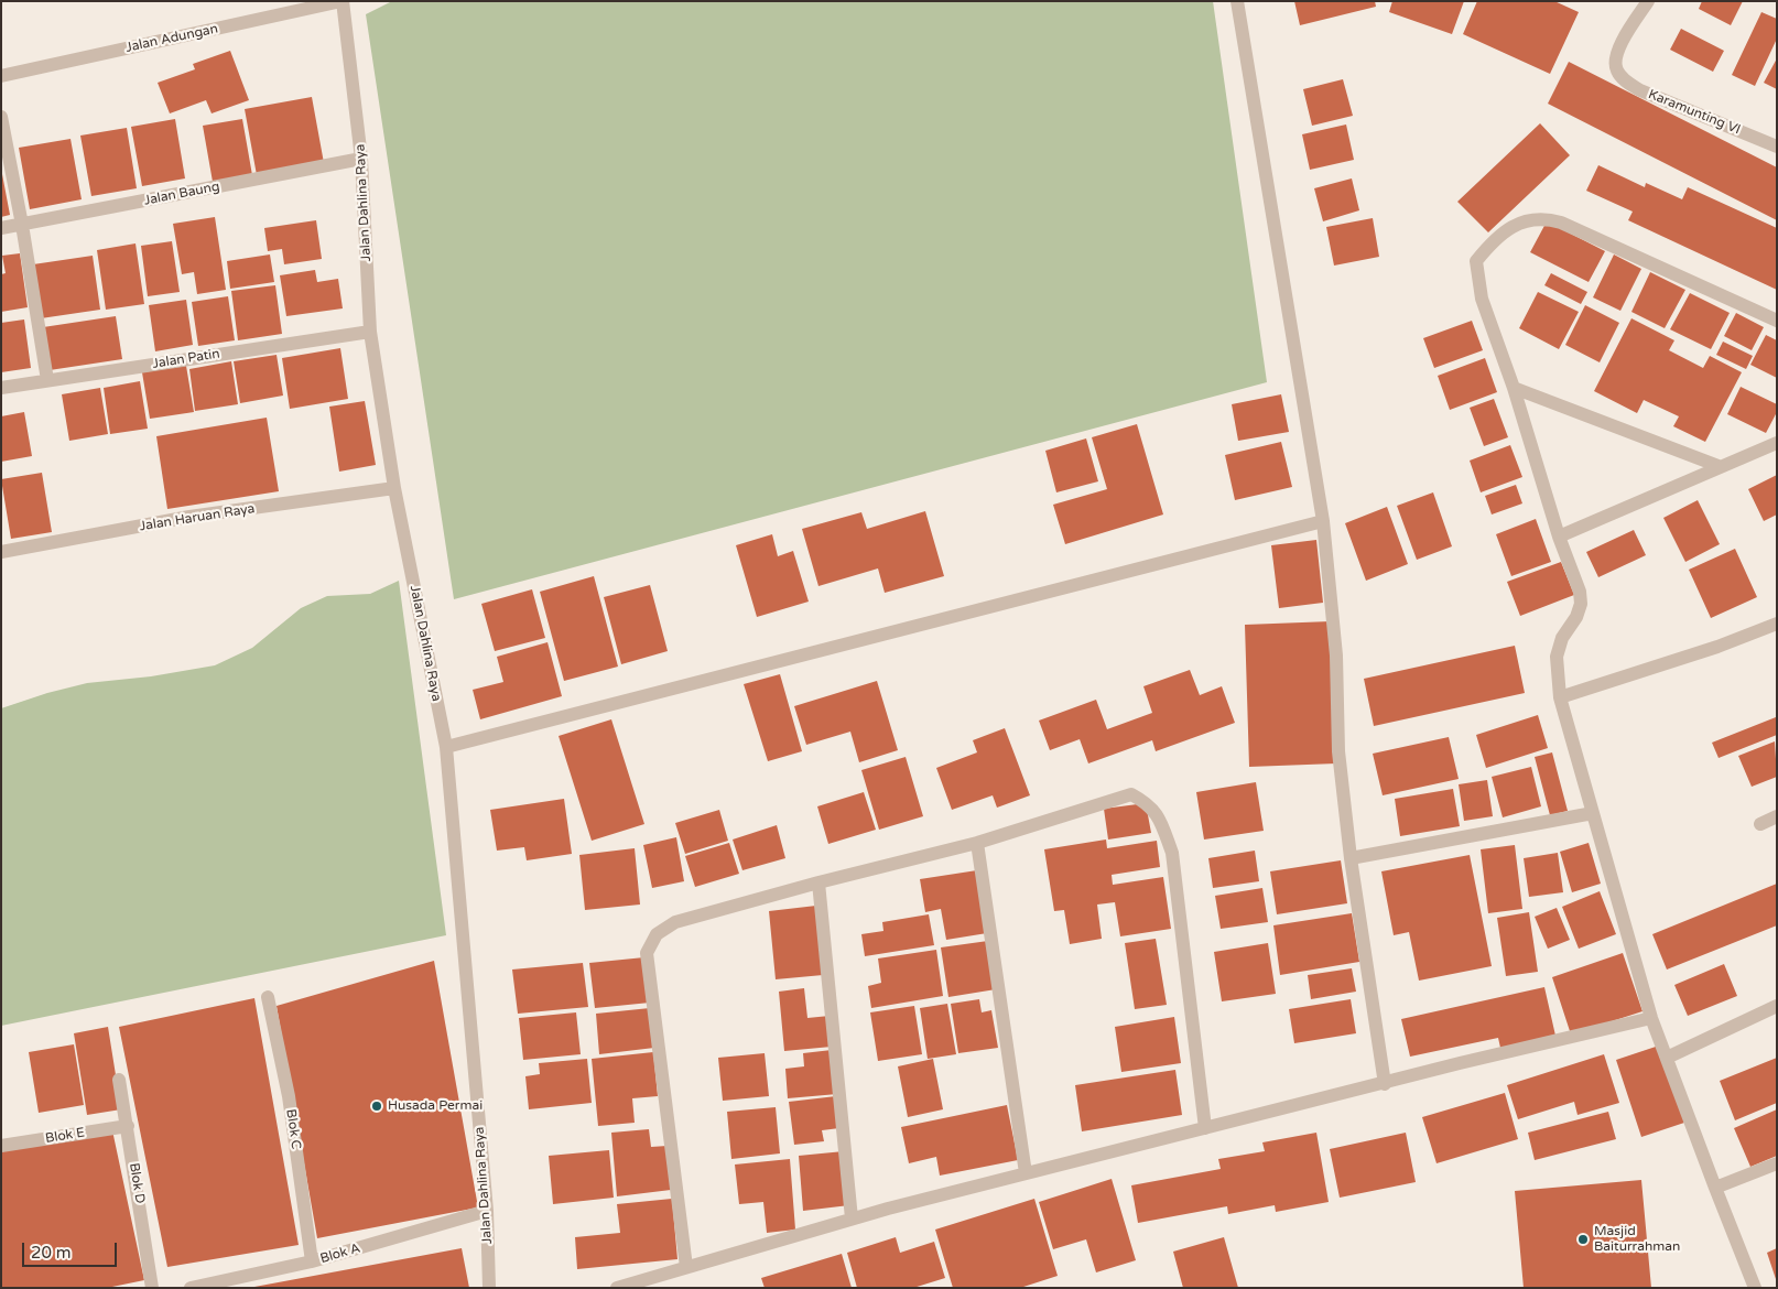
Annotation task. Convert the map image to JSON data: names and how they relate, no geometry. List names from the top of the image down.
{
  "streets": {
    "street": [
      "Jalan Adungan",
      "Karamunting VI",
      "Jalan Baung",
      "Jalan Dahlina Raya",
      "Jalan Patin",
      "Jalan Haruan Raya",
      "Blok C",
      "Blok E",
      "Blok D",
      "Blok A"
    ]
  },
  "crossings": [
    ["Jalan Adungan", "Jalan Dahlina Raya"],
    ["Jalan Baung", "Jalan Dahlina Raya"],
    ["Jalan Dahlina Raya", "Jalan Patin"],
    ["Jalan Dahlina Raya", "Jalan Haruan Raya"],
    ["Jalan Dahlina Raya", "Blok A"],
    ["Blok C", "Blok A"],
    ["Blok E", "Blok D"]
  ],
  "places": ["Husada Permai", "Masjid Baiturrahman"],
  "scale_bar": "20 m"
}
